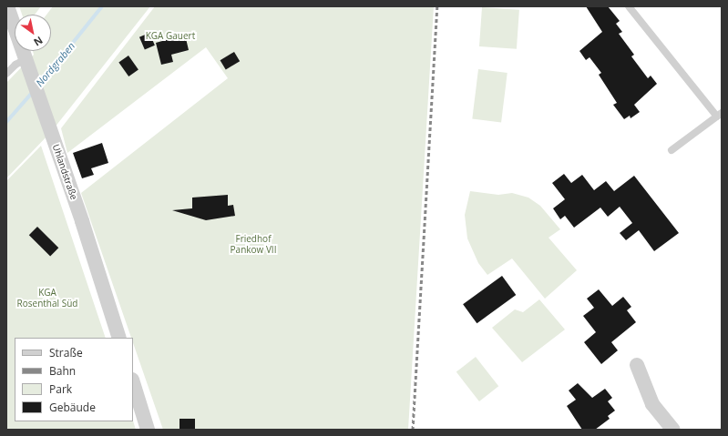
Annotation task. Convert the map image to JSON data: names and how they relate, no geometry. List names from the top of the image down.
{
  "streets": {
    "street": ["Uhlandstraße"]
  },
  "water": ["Nordgraben"],
  "parks": ["KGA Gauert", "Friedhof Pankow VII", "KGA Rosenthal Süd"],
  "legend": [
    "Straße",
    "Bahn",
    "Park",
    "Gebäude"
  ],
  "north": "bottom right"
}
